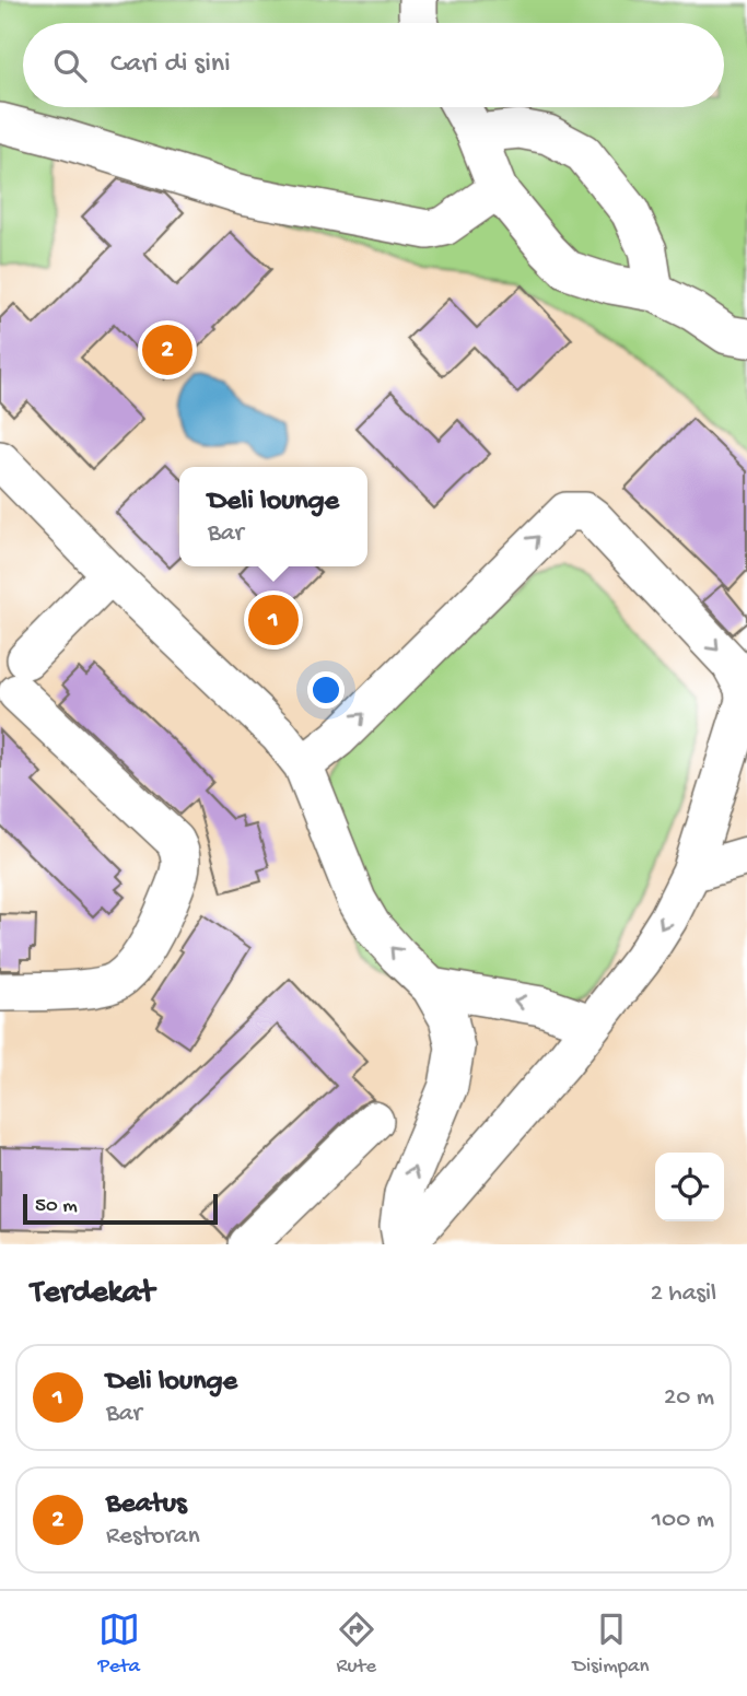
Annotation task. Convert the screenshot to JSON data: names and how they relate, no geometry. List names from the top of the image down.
{
  "scale_bar": "50 m",
  "page": {
    "search": "Cari di sini",
    "pins": ["2", "1"],
    "popup": ["Deli lounge", "Bar"],
    "scale": "50 m",
    "heading": ["Terdekat", "2 hasil"],
    "list": [
      {
        "mark": "1",
        "name": "Deli lounge",
        "note": "Bar",
        "value": "20 m"
      },
      {
        "mark": "2",
        "name": "Beatus",
        "note": "Restoran",
        "value": "100 m"
      }
    ],
    "nav": ["Peta", "Rute", "Disimpan"]
  }
}
